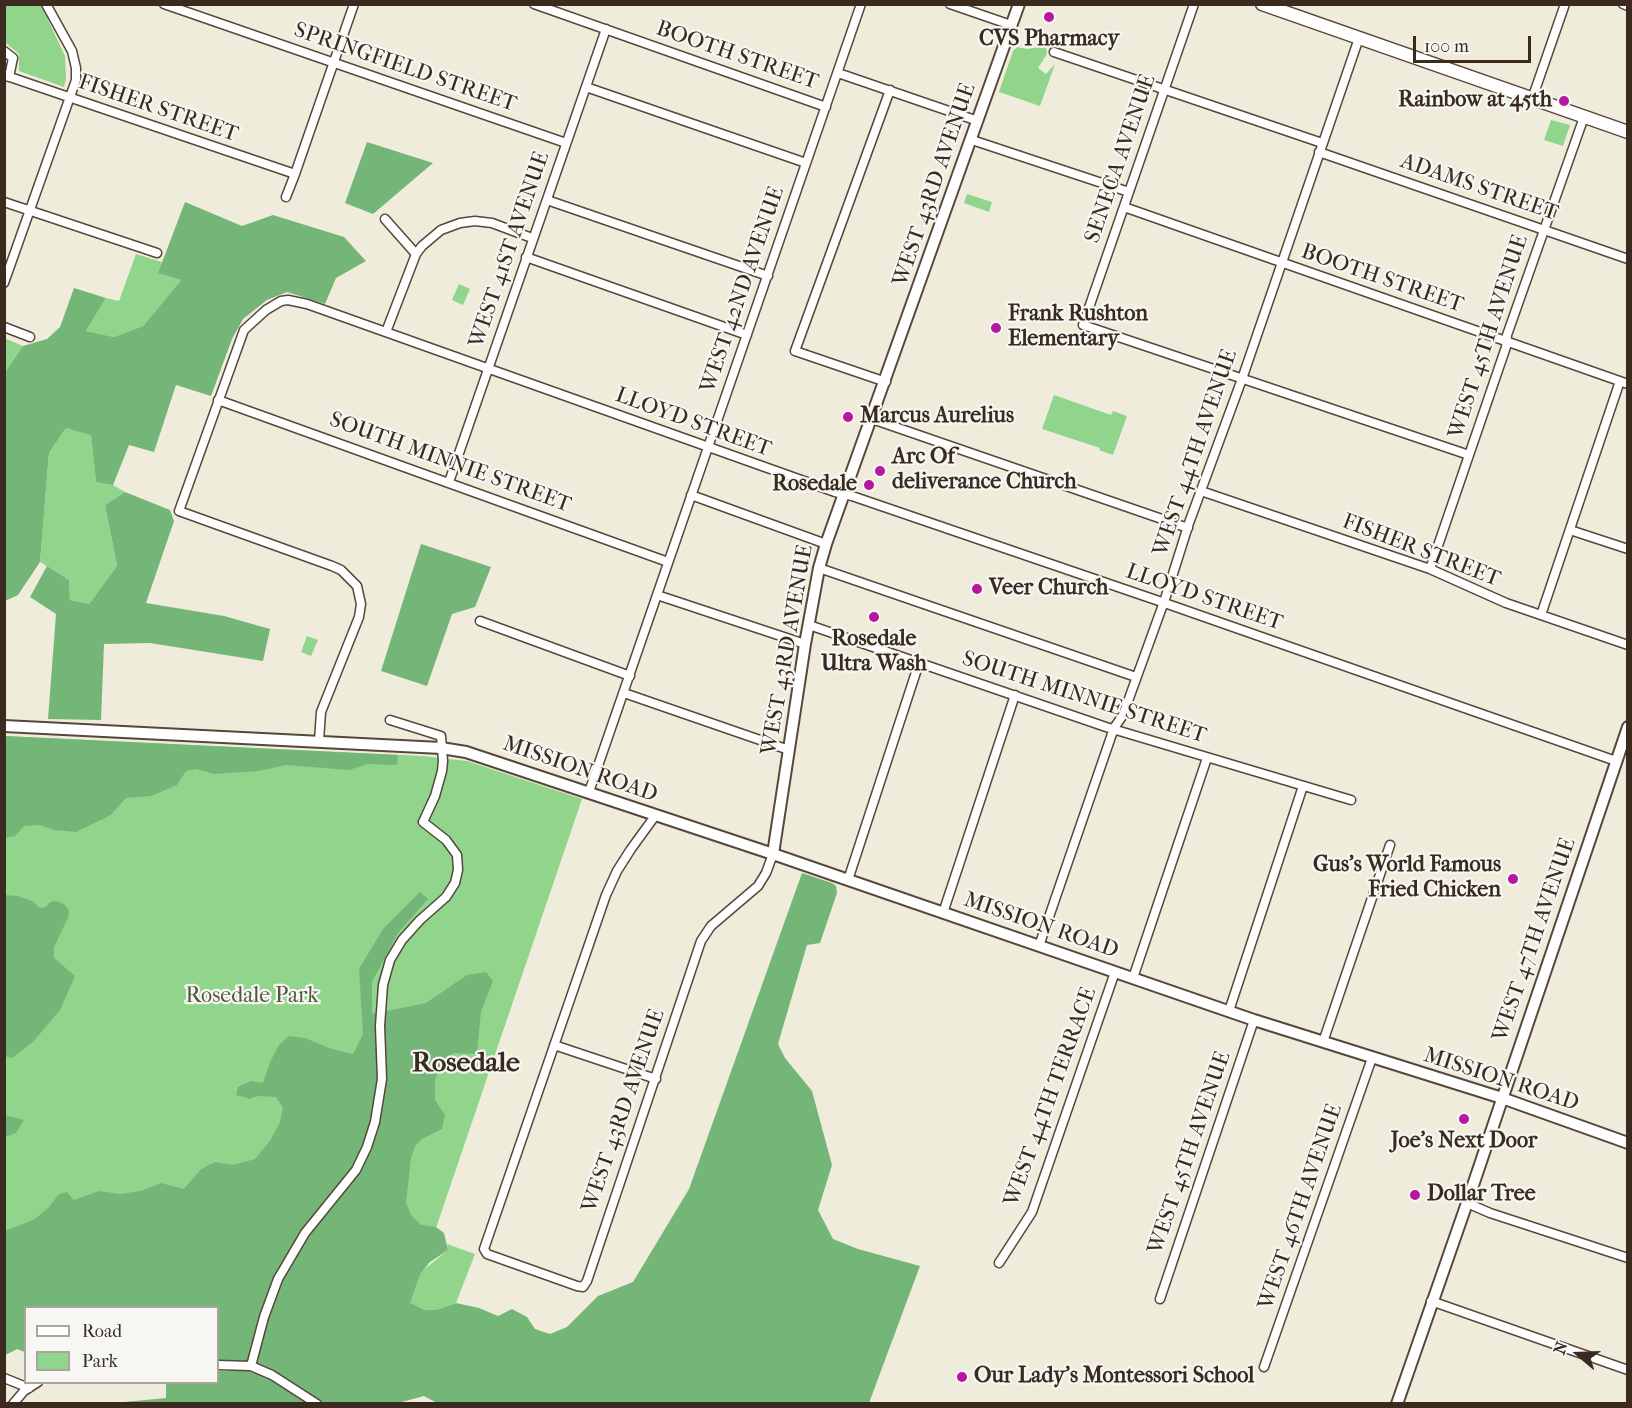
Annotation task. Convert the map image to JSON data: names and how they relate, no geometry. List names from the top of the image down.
{
  "streets": {
    "main road": ["WEST 43RD AVENUE", "MISSION ROAD", "WEST 47TH AVENUE"],
    "street": [
      "BOOTH STREET",
      "SPRINGFIELD STREET",
      "FISHER STREET",
      "SENECA AVENUE",
      "ADAMS STREET",
      "WEST 41ST AVENUE",
      "WEST 42ND AVENUE",
      "WEST 45TH AVENUE",
      "LLOYD STREET",
      "WEST 44TH AVENUE",
      "SOUTH MINNIE STREET",
      "WEST 44TH TERRACE",
      "WEST 46TH AVENUE"
    ]
  },
  "crossings": [
    ["BOOTH STREET", "SENECA AVENUE"],
    ["BOOTH STREET", "WEST 43RD AVENUE"],
    ["BOOTH STREET", "WEST 41ST AVENUE"],
    ["BOOTH STREET", "WEST 42ND AVENUE"],
    ["BOOTH STREET", "WEST 45TH AVENUE"],
    ["BOOTH STREET", "WEST 44TH AVENUE"],
    ["SPRINGFIELD STREET", "WEST 41ST AVENUE"],
    ["FISHER STREET", "WEST 45TH AVENUE"],
    ["FISHER STREET", "WEST 44TH AVENUE"],
    ["SENECA AVENUE", "ADAMS STREET"],
    ["SENECA AVENUE", "WEST 44TH AVENUE"],
    ["WEST 43RD AVENUE", "LLOYD STREET"],
    ["WEST 43RD AVENUE", "SOUTH MINNIE STREET"],
    ["WEST 43RD AVENUE", "MISSION ROAD"],
    ["ADAMS STREET", "WEST 45TH AVENUE"],
    ["ADAMS STREET", "WEST 44TH AVENUE"],
    ["WEST 41ST AVENUE", "LLOYD STREET"],
    ["WEST 41ST AVENUE", "SOUTH MINNIE STREET"],
    ["WEST 42ND AVENUE", "LLOYD STREET"],
    ["WEST 42ND AVENUE", "SOUTH MINNIE STREET"],
    ["WEST 42ND AVENUE", "MISSION ROAD"],
    ["WEST 45TH AVENUE", "MISSION ROAD"],
    ["LLOYD STREET", "WEST 44TH AVENUE"],
    ["LLOYD STREET", "SOUTH MINNIE STREET"],
    ["LLOYD STREET", "WEST 47TH AVENUE"],
    ["WEST 44TH AVENUE", "SOUTH MINNIE STREET"],
    ["WEST 44TH AVENUE", "MISSION ROAD"],
    ["MISSION ROAD", "WEST 47TH AVENUE"],
    ["MISSION ROAD", "WEST 44TH TERRACE"],
    ["MISSION ROAD", "WEST 46TH AVENUE"]
  ],
  "districts": ["Rosedale"],
  "parks": ["Rosedale Park"],
  "places": [
    "CVS Pharmacy",
    "Rainbow at 45th",
    "Frank Rushton Elementary",
    "Marcus Aurelius",
    "Arc Of deliverance Church",
    "Rosedale",
    "Veer Church",
    "Rosedale Ultra Wash",
    "Gus's World Famous Fried Chicken",
    "Joe's Next Door",
    "Dollar Tree",
    "Our Lady's Montessori School"
  ],
  "legend": ["Road", "Park"],
  "scale_bar": "100 m",
  "north": "left"
}
